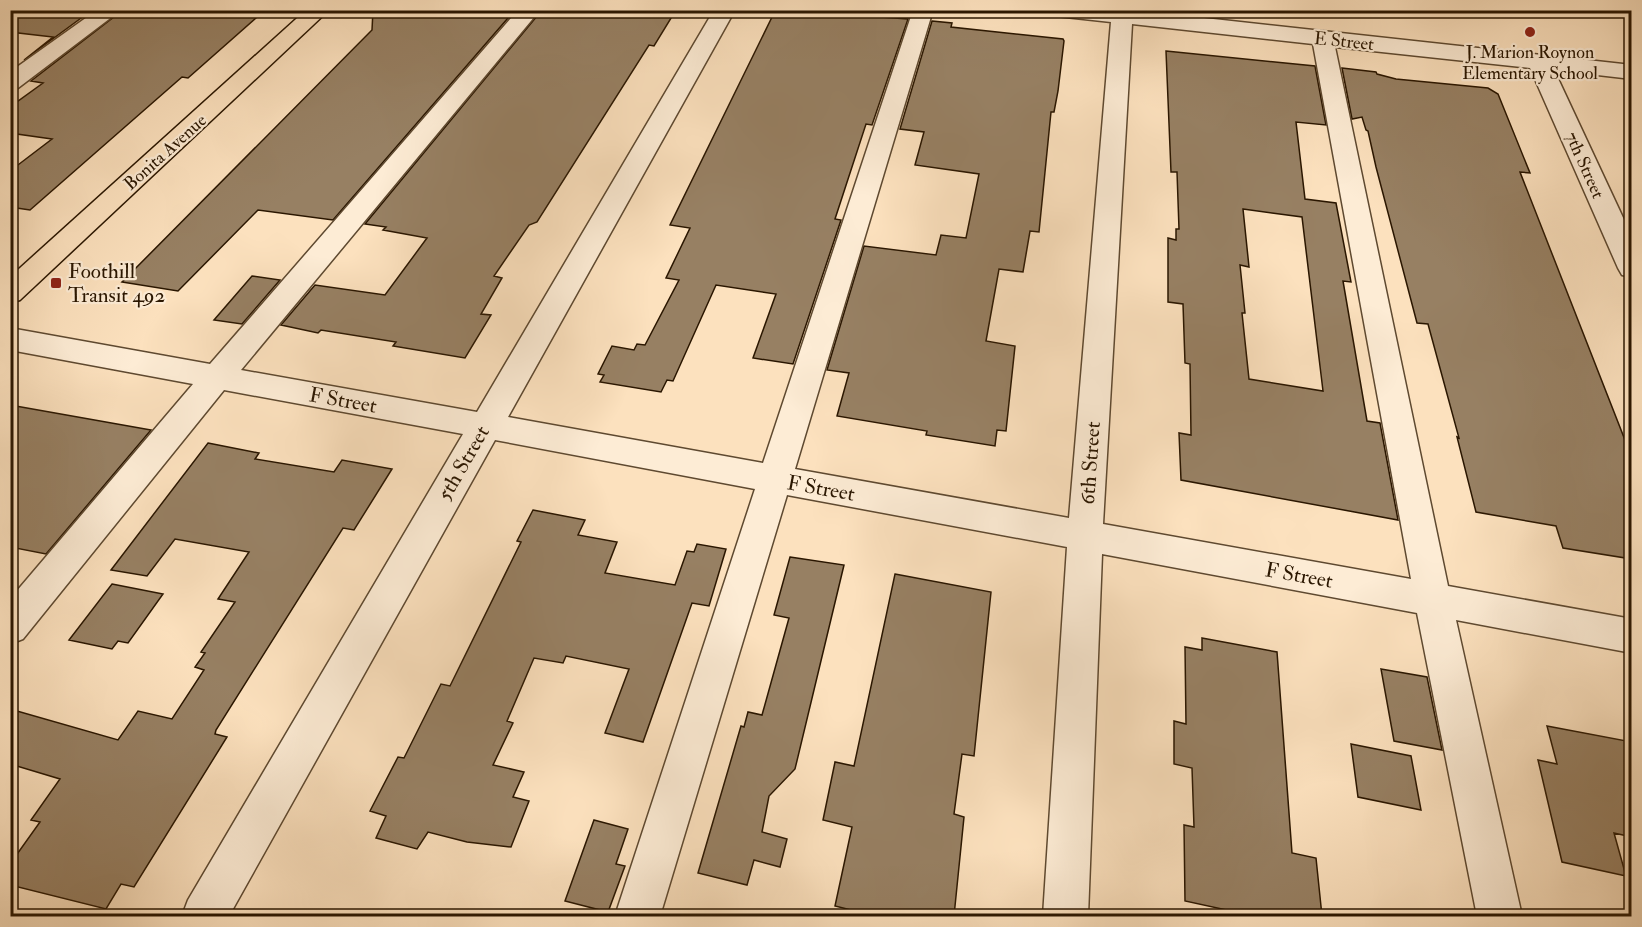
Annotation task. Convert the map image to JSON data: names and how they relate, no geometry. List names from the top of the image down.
{
  "streets": {
    "main road": ["Bonita Avenue"],
    "street": [
      "E Street",
      "7th Street",
      "F Street",
      "5th Street",
      "6th Street"
    ]
  },
  "crossings": [
    ["E Street", "7th Street"],
    ["E Street", "6th Street"],
    ["F Street", "5th Street"],
    ["F Street", "6th Street"]
  ],
  "places": {
    "other": ["J. Marion Roynon Elementary School"],
    "transit": ["Foothill Transit 492"]
  }
}
